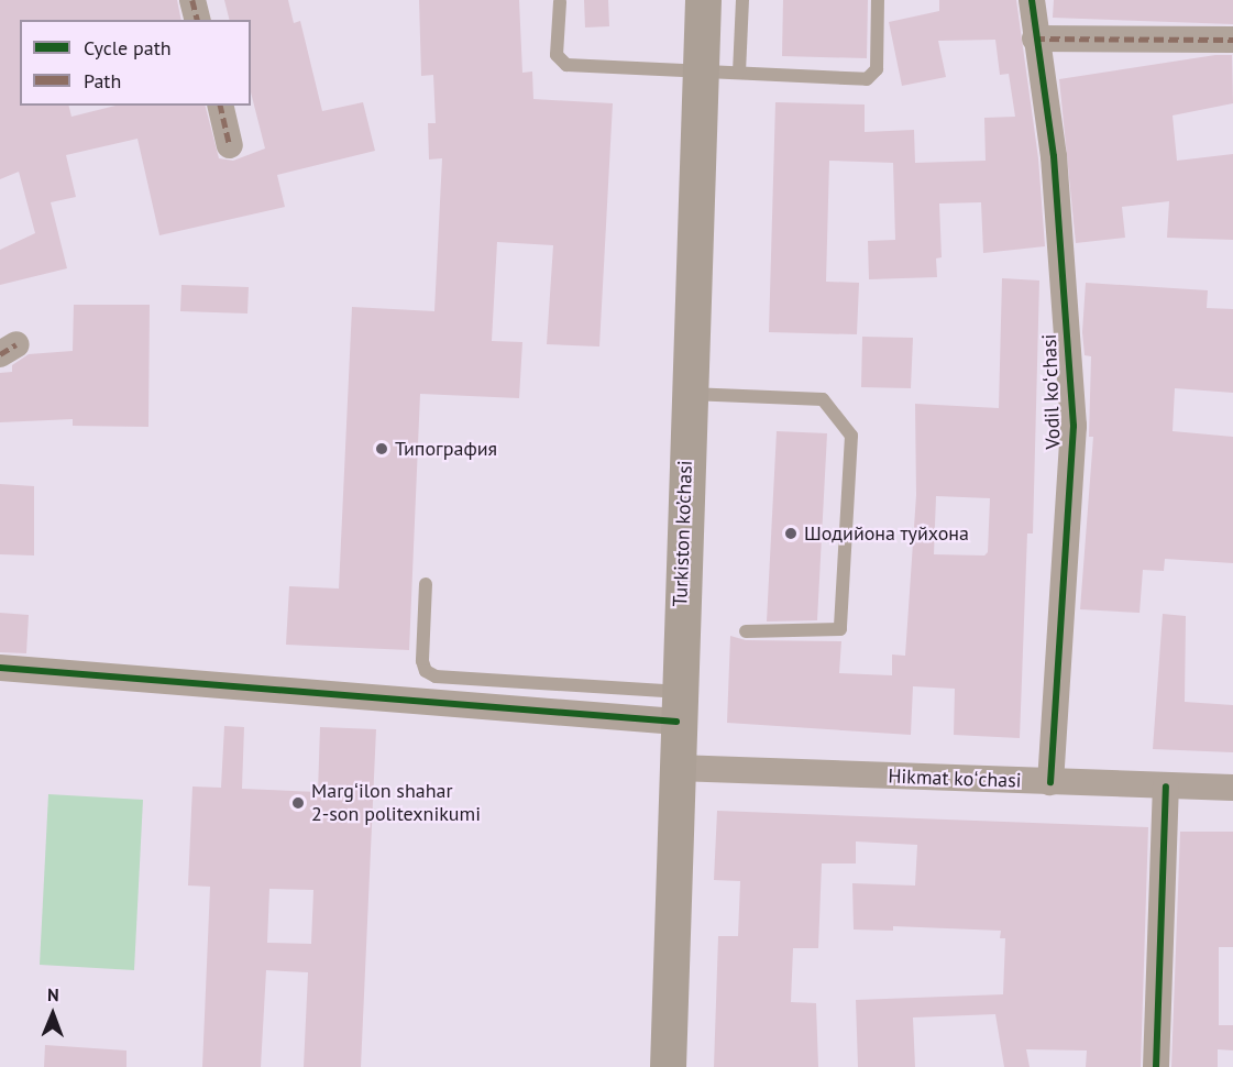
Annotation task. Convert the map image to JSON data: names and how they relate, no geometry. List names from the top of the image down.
{
  "streets": {
    "main road": ["Turkiston ko’chasi"],
    "street": ["Vodil koʻchasi", "Hikmat koʻchasi"]
  },
  "crossings": [
    ["Vodil koʻchasi", "Hikmat koʻchasi"],
    ["Turkiston ko’chasi", "Hikmat koʻchasi"]
  ],
  "places": ["Типография", "Шодийона туйхона", "Margʻilon shahar 2-son politexnikumi"],
  "legend": ["Cycle path", "Path"],
  "north": "top"
}
